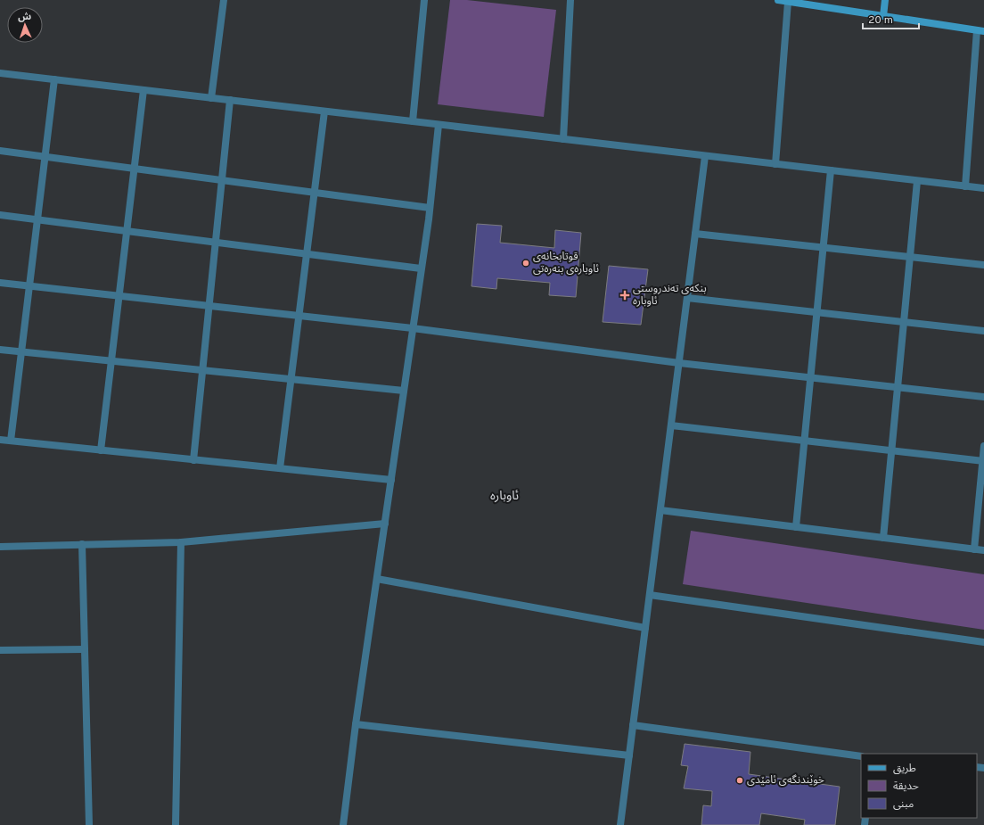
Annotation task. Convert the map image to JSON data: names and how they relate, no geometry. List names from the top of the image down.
{
  "districts": ["ئاوبارە"],
  "places": {
    "other": ["قوتابخانەی ئاوبارەی بنەرەتی", "خوێندنگەی ئامێدی"],
    "health": ["بنکەی تەندروستی ئاوبارە"]
  },
  "legend": ["طريق", "حديقة", "مبنى"],
  "scale_bar": "20 m",
  "north": "top"
}
